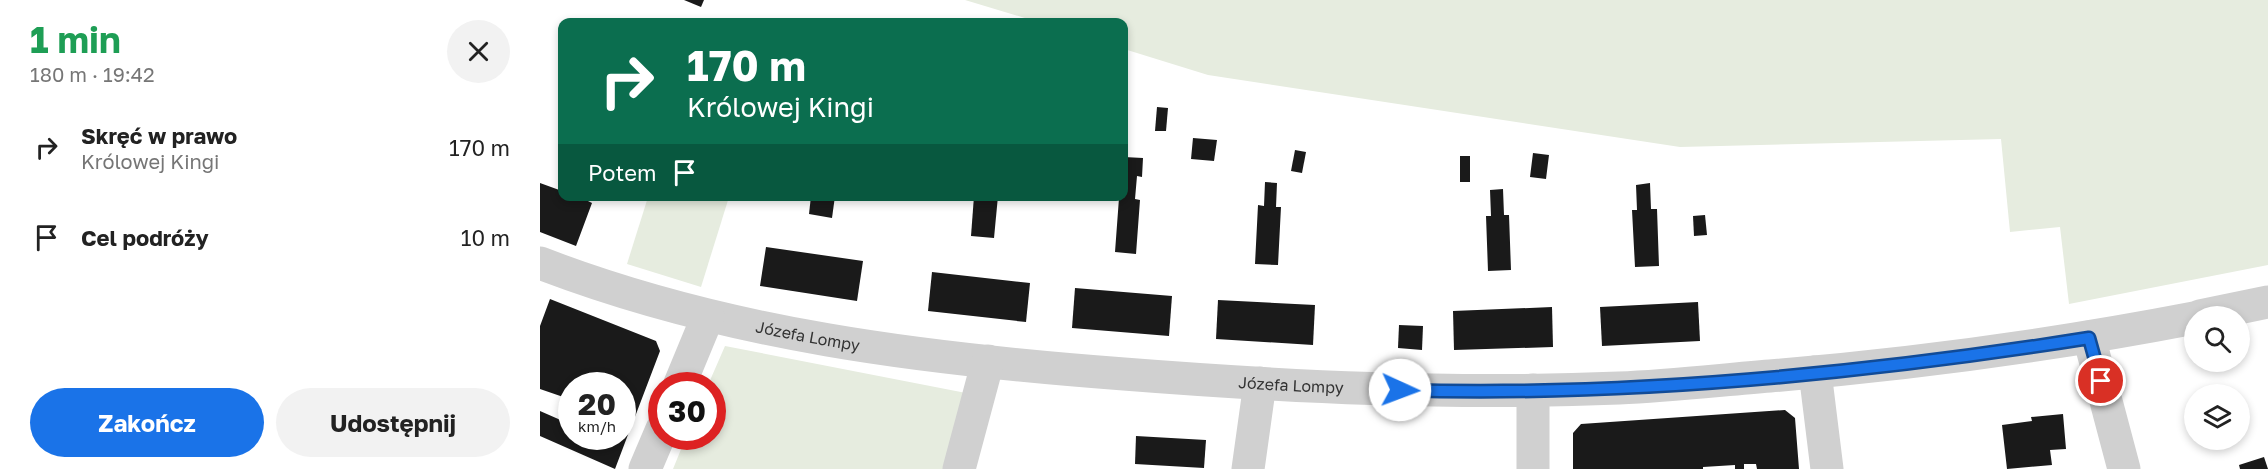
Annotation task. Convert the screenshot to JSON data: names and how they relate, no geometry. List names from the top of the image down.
{
  "streets": {
    "street": ["Józefa Lompy"]
  },
  "page": {
    "heading": ["1 min", "180 m · 19:42"],
    "turn": ["170 m", "Królowej Kingi"],
    "list": [
      {
        "name": "Skręć w prawo",
        "note": "Królowej Kingi",
        "value": "170 m"
      },
      {
        "name": "Cel podróży",
        "value": "10 m"
      }
    ],
    "then": "Potem",
    "speed": "20 km/h",
    "limit": "30",
    "buttons": ["Zakończ", "Udostępnij"]
  }
}
